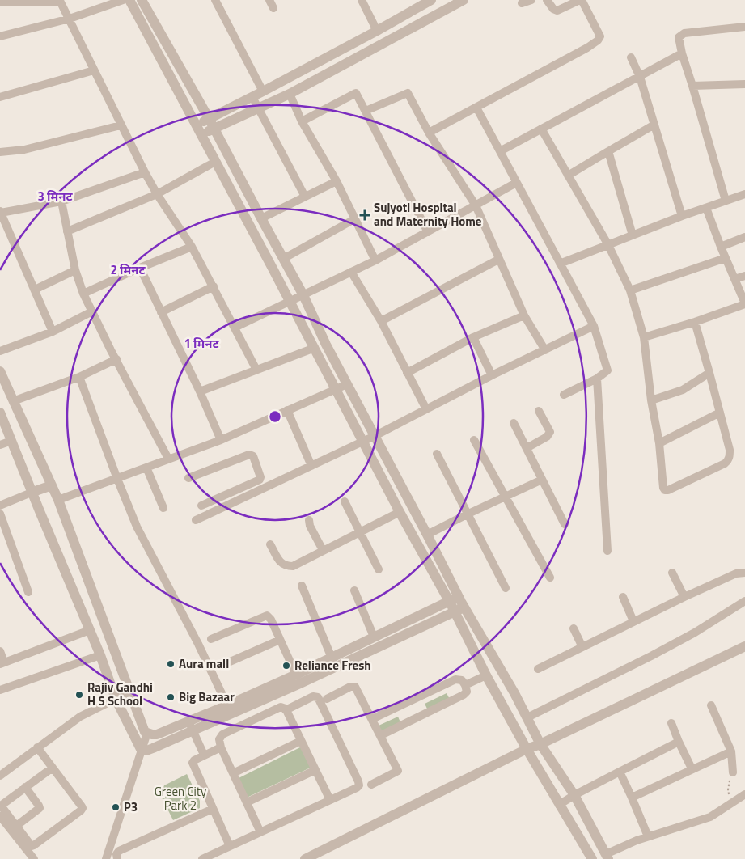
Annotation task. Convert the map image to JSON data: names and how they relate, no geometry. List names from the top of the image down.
{
  "parks": ["Green City Park 2"],
  "places": {
    "health": ["Sujyoti Hospital and Maternity Home"],
    "other": [
      "Aura mall",
      "Reliance Fresh",
      "Rajiv Gandhi H S School",
      "Big Bazaar",
      "P3"
    ]
  },
  "rings": ["3 मिनट", "2 मिनट", "1 मिनट"]
}
